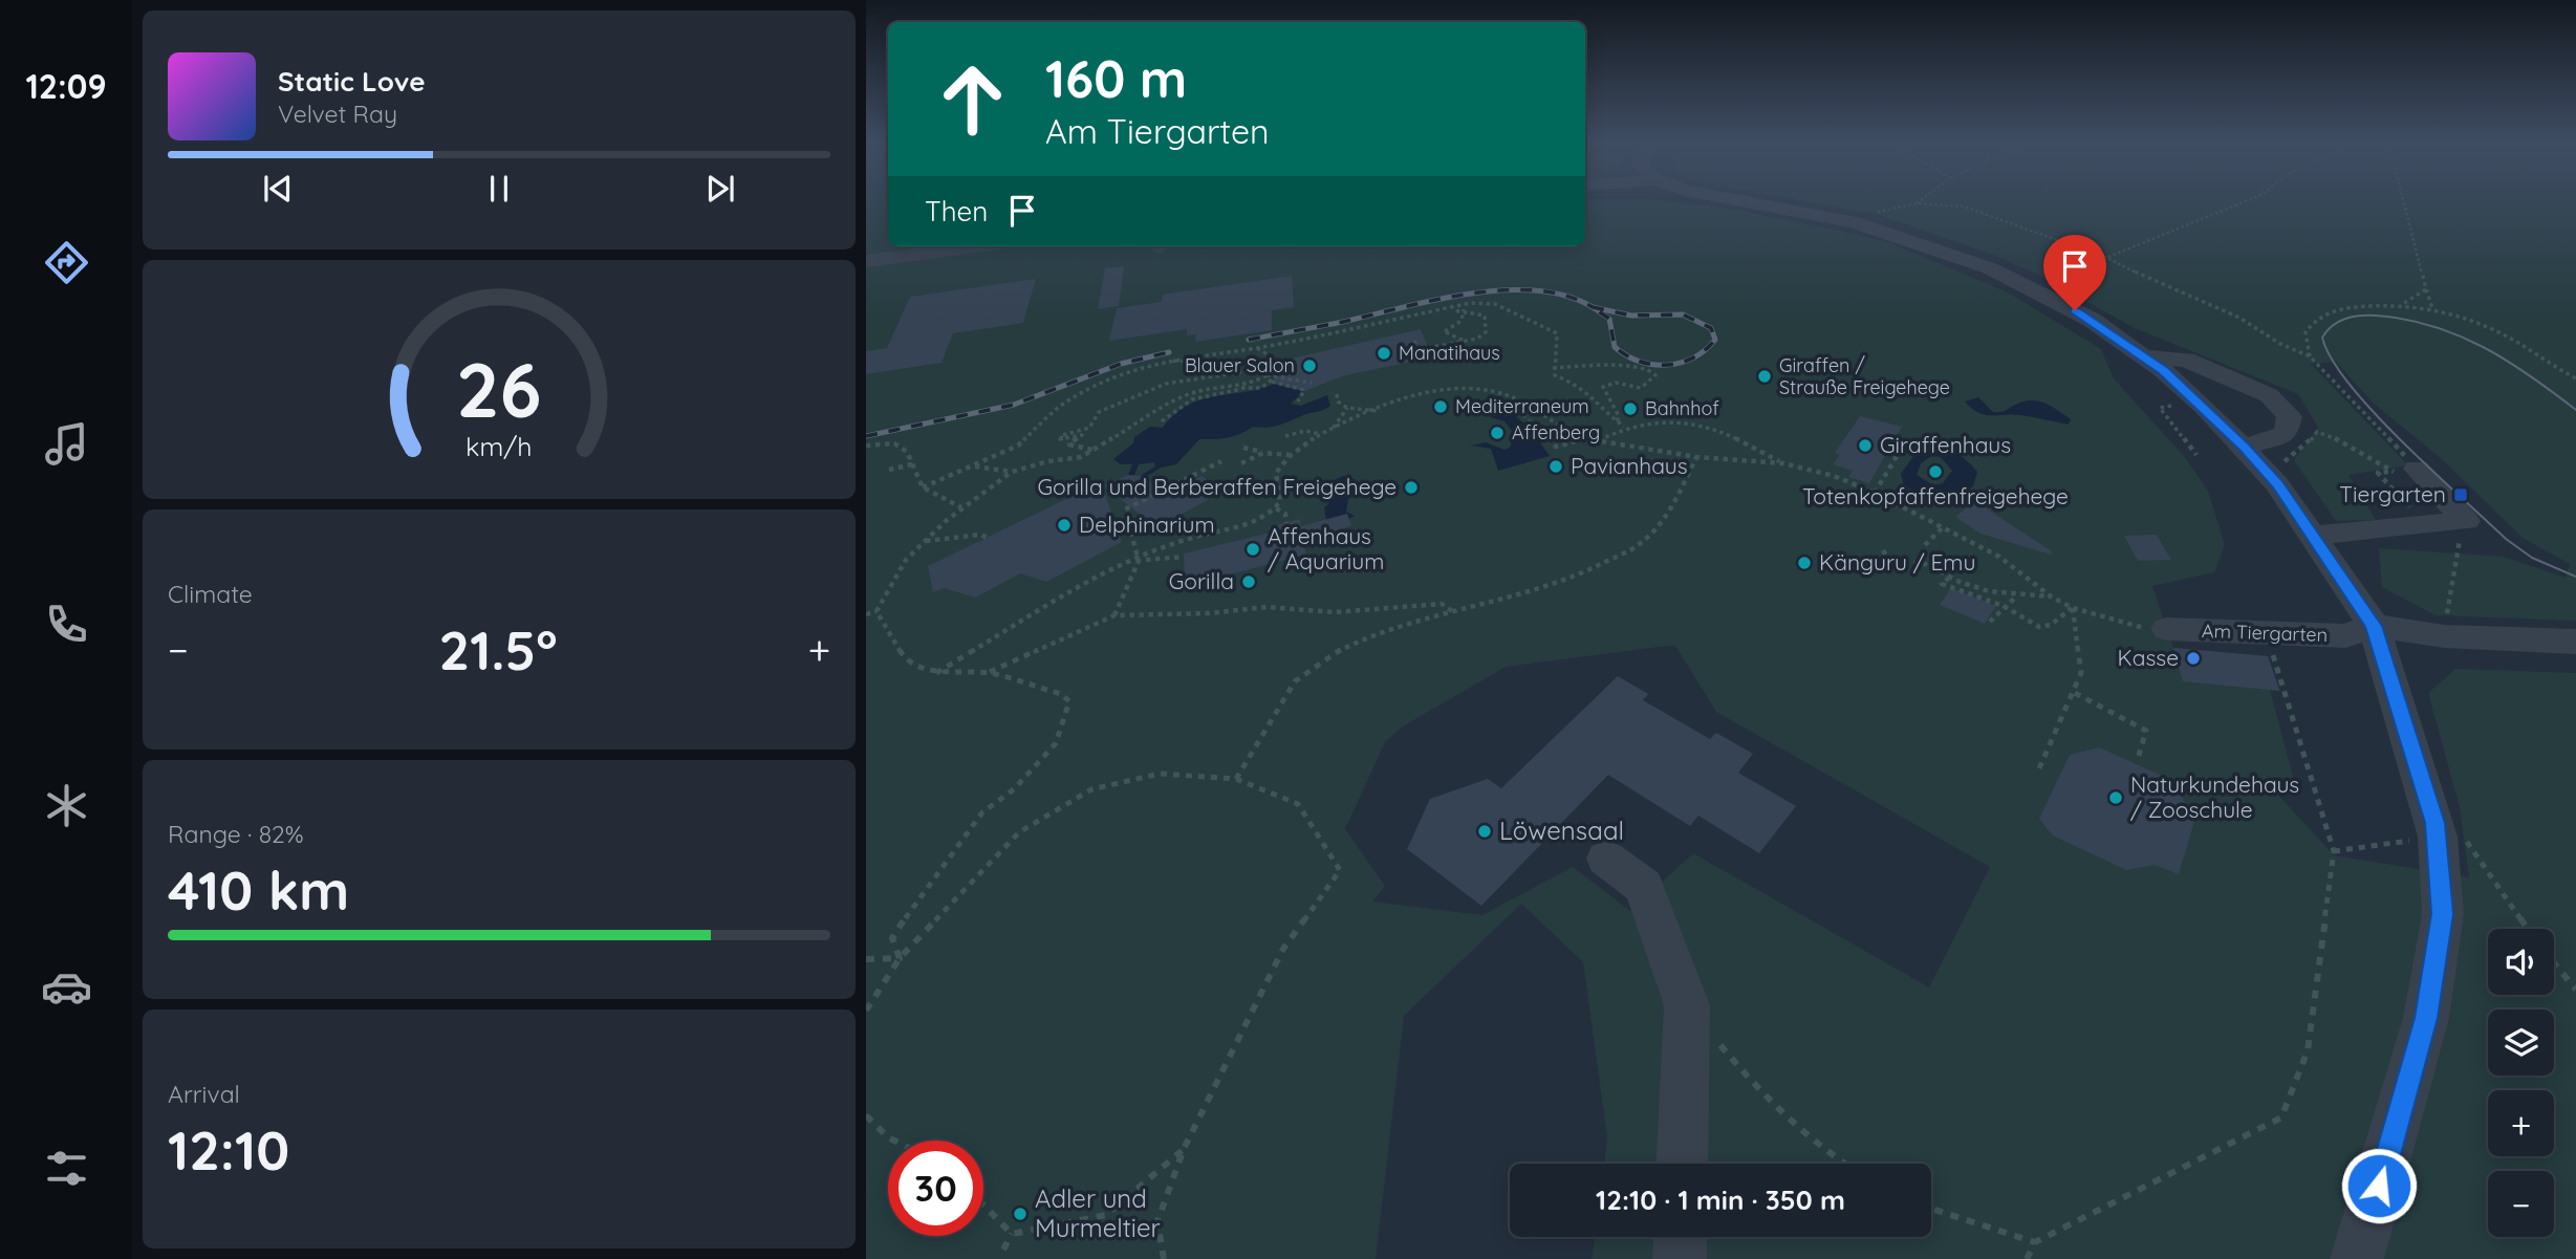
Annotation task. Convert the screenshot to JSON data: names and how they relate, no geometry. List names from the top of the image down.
{
  "streets": {
    "street": ["Am Tiergarten"]
  },
  "places": {
    "other": [
      "Manatihaus",
      "Blauer Salon",
      "Giraffen / Strauße Freigehege",
      "Mediterraneum",
      "Bahnhof",
      "Affenberg",
      "Giraffenhaus",
      "Pavianhaus",
      "Totenkopfaffenfreigehege",
      "Gorilla und Berberaffen Freigehege",
      "Delphinarium",
      "Affenhaus / Aquarium",
      "Känguru / Emu",
      "Gorilla",
      "Kasse",
      "Naturkundehaus / Zooschule",
      "Löwensaal",
      "Adler und Murmeltier"
    ],
    "transit": ["Tiergarten"]
  },
  "page": {
    "tabs": "12:09",
    "turn": ["160 m", "Am Tiergarten"],
    "song": ["Static Love", "Velvet Ray"],
    "then": "Then",
    "tile": [
      "Climate",
      ["Range · 82%", "410 km"],
      ["Arrival", "12:10"]
    ],
    "heat": ["−", "21.5°", "+"],
    "map_buttons": ["+", "−"],
    "limit": "30",
    "trip": "12:10 · 1 min · 350 m",
    "gauge": ["26", "km/h"]
  }
}
